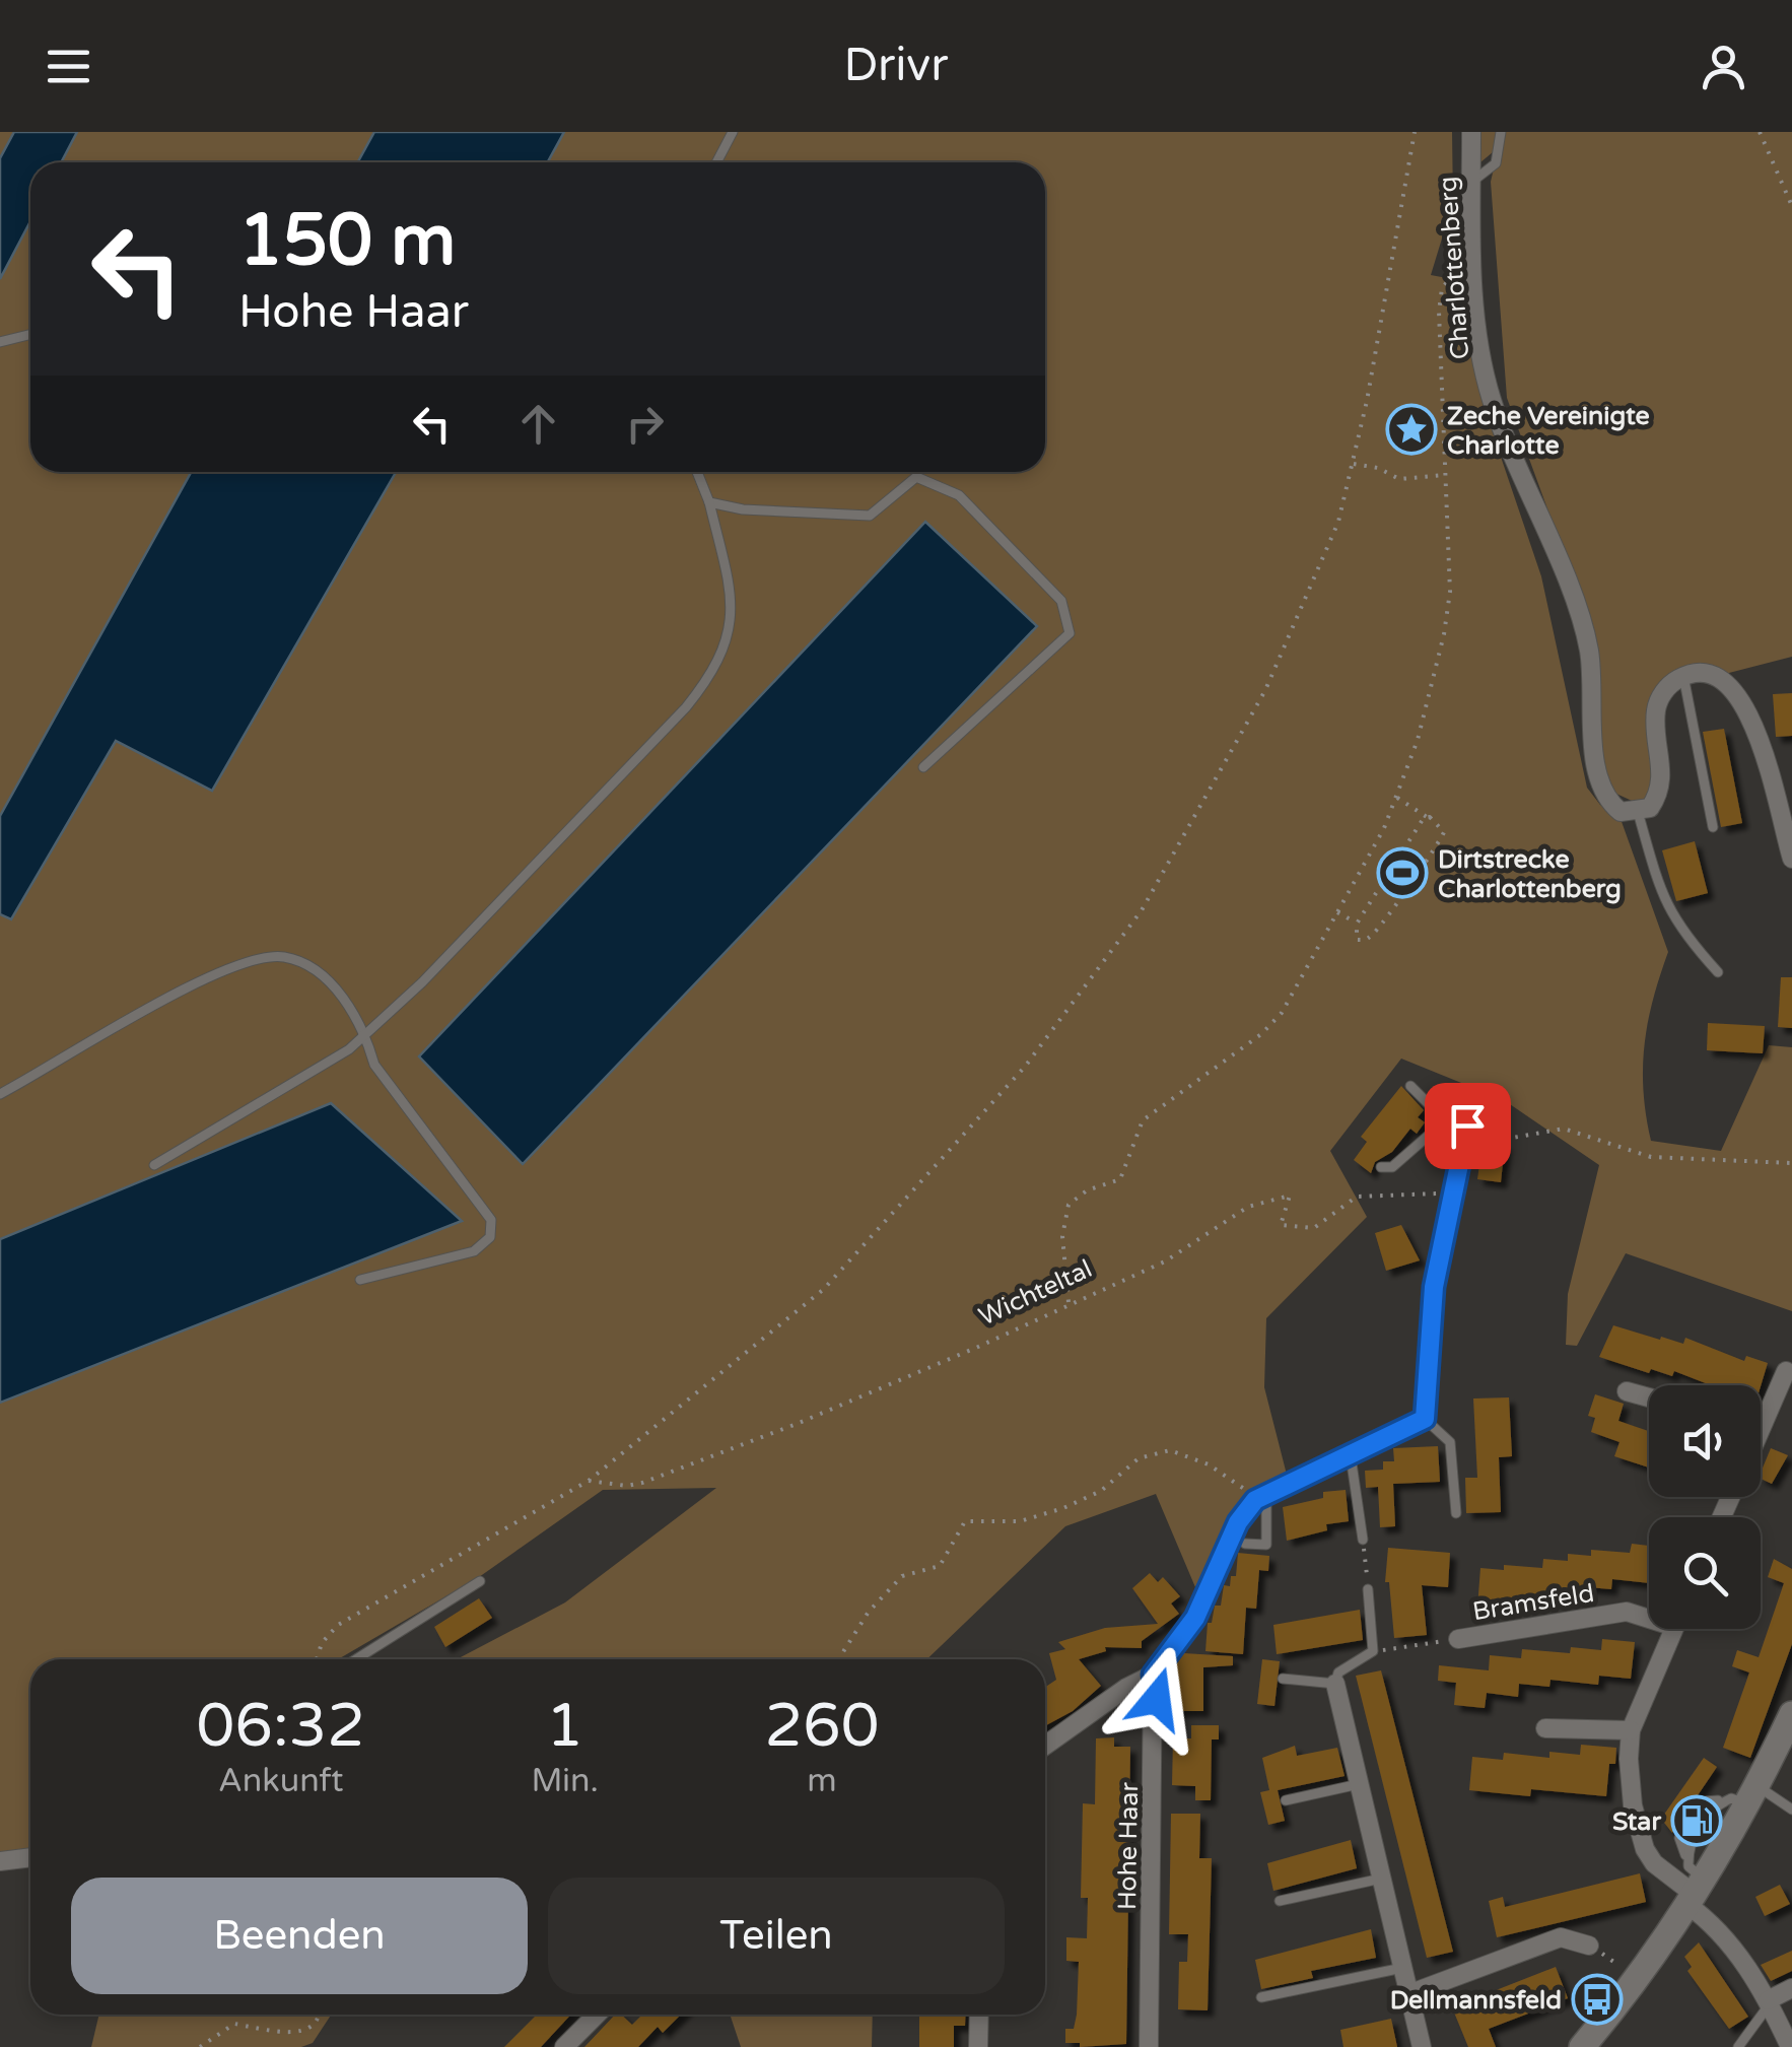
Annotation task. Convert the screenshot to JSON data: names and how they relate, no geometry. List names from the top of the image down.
{
  "streets": {
    "street": ["Charlottenberg", "Bramsfeld", "Hohe Haar"],
    "path": ["Wichteltal"]
  },
  "places": {
    "place": ["Zeche Vereinigte Charlotte"],
    "sports": ["Dirtstrecke Charlottenberg"],
    "fuel station": ["Star"],
    "bus stop": ["Dellmannsfeld"]
  },
  "page": {
    "header": "Drivr",
    "turn": ["150 m", "Hohe Haar"],
    "eta": [
      "06:32",
      "Ankunft",
      "1",
      "Min.",
      "260",
      "m"
    ],
    "buttons": ["Beenden", "Teilen"]
  }
}
